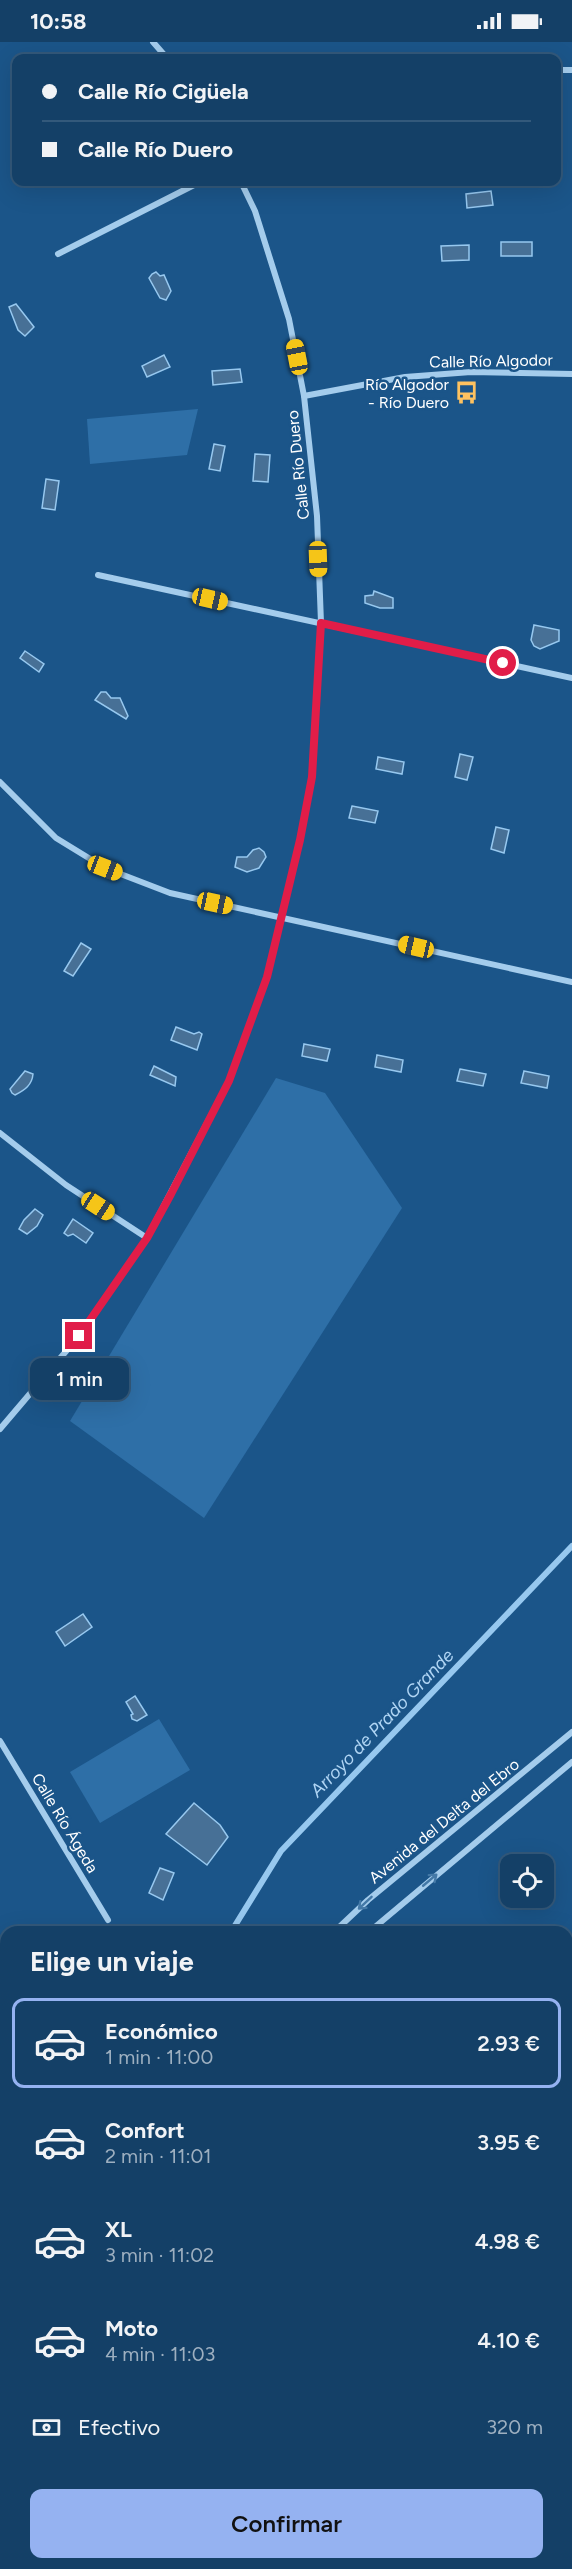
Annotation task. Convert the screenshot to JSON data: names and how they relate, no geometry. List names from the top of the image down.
{
  "streets": {
    "street": [
      "Calle Río Algodor",
      "Calle Río Duero",
      "Avenida del Delta del Ebro",
      "Calle Río Ágeda"
    ]
  },
  "crossings": [
    ["Calle Río Algodor", "Calle Río Duero"]
  ],
  "water": ["Arroyo de Prado Grande"],
  "places": {
    "bus stop": ["Río Algodor - Río Duero"]
  },
  "page": {
    "status": "10:58",
    "banner": ["Calle Río Cigüela", "Calle Río Duero"],
    "bubble": "1 min",
    "heading": "Elige un viaje",
    "list": [
      {
        "name": "Económico",
        "note": "1 min · 11:00",
        "value": "2.93 €"
      },
      {
        "name": "Confort",
        "note": "2 min · 11:01",
        "value": "3.95 €"
      },
      {
        "name": "XL",
        "note": "3 min · 11:02",
        "value": "4.98 €"
      },
      {
        "name": "Moto",
        "note": "4 min · 11:03",
        "value": "4.10 €"
      }
    ],
    "pay": ["Efectivo", "320 m"],
    "buttons": "Confirmar"
  }
}
